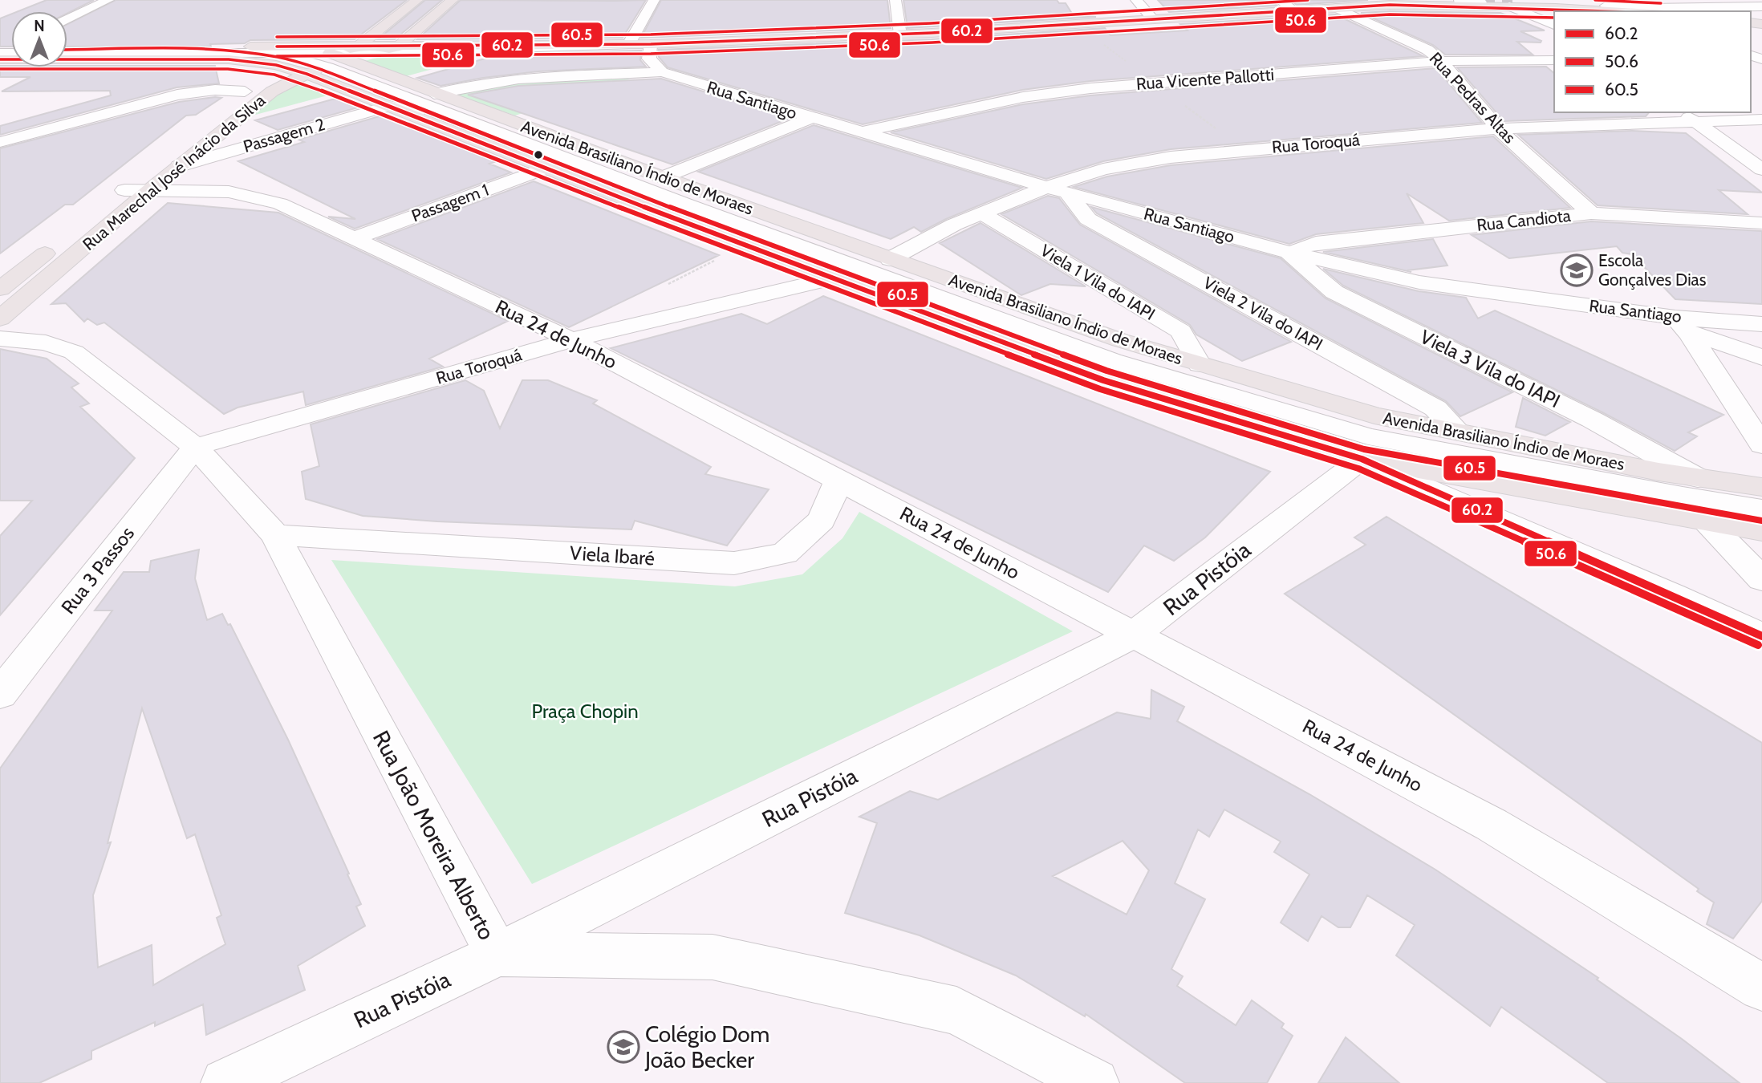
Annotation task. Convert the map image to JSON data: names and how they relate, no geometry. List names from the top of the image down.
{
  "streets": {
    "main road": ["Avenida Brasiliano Índio de Moraes", "Rua Marechal José Inácio da Silva"],
    "street": [
      "Rua Vicente Pallotti",
      "Rua Pedras Altas",
      "Rua Santiago",
      "Passagem 2",
      "Rua Toroquá",
      "Passagem 1",
      "Rua Candiota",
      "Viela 1 Vila do IAPI",
      "Viela 2 Vila do IAPI",
      "Rua 24 de Junho",
      "Viela 3 Vila do IAPI",
      "Viela Ibaré",
      "Rua 3 Passos",
      "Rua Pistóia",
      "Rua João Moreira Alberto"
    ]
  },
  "crossings": [
    ["Rua Vicente Pallotti", "Rua Pedras Altas"],
    ["Rua Vicente Pallotti", "Rua Santiago"],
    ["Rua Pedras Altas", "Rua Toroquá"],
    ["Rua Pedras Altas", "Rua Candiota"],
    ["Rua Santiago", "Rua Toroquá"],
    ["Rua Santiago", "Avenida Brasiliano Índio de Moraes"],
    ["Rua Santiago", "Rua Candiota"],
    ["Rua Santiago", "Viela 2 Vila do IAPI"],
    ["Rua Santiago", "Viela 3 Vila do IAPI"],
    ["Passagem 2", "Avenida Brasiliano Índio de Moraes"],
    ["Passagem 2", "Rua Marechal José Inácio da Silva"],
    ["Rua Toroquá", "Avenida Brasiliano Índio de Moraes"],
    ["Rua Toroquá", "Viela 1 Vila do IAPI"],
    ["Rua Toroquá", "Viela 2 Vila do IAPI"],
    ["Rua Toroquá", "Rua 24 de Junho"],
    ["Rua Toroquá", "Rua 3 Passos"],
    ["Rua Toroquá", "Rua João Moreira Alberto"],
    ["Avenida Brasiliano Índio de Moraes", "Rua Marechal José Inácio da Silva"],
    ["Avenida Brasiliano Índio de Moraes", "Passagem 1"],
    ["Avenida Brasiliano Índio de Moraes", "Viela 1 Vila do IAPI"],
    ["Avenida Brasiliano Índio de Moraes", "Viela 2 Vila do IAPI"],
    ["Avenida Brasiliano Índio de Moraes", "Rua Pistóia"],
    ["Rua Marechal José Inácio da Silva", "Rua 24 de Junho"],
    ["Passagem 1", "Rua 24 de Junho"],
    ["Rua Candiota", "Viela 3 Vila do IAPI"],
    ["Rua 24 de Junho", "Viela Ibaré"],
    ["Rua 24 de Junho", "Rua Pistóia"],
    ["Viela Ibaré", "Rua João Moreira Alberto"],
    ["Rua 3 Passos", "Rua João Moreira Alberto"],
    ["Rua Pistóia", "Rua João Moreira Alberto"]
  ],
  "parks": ["Praça Chopin"],
  "places": {
    "school or university": ["Escola Gonçalves Dias", "Colégio Dom João Becker"]
  },
  "lines": ["transit line 60.5", "transit line 60.2", "transit line 50.6"],
  "legend": ["60.2", "50.6", "60.5"],
  "north": "top"
}
